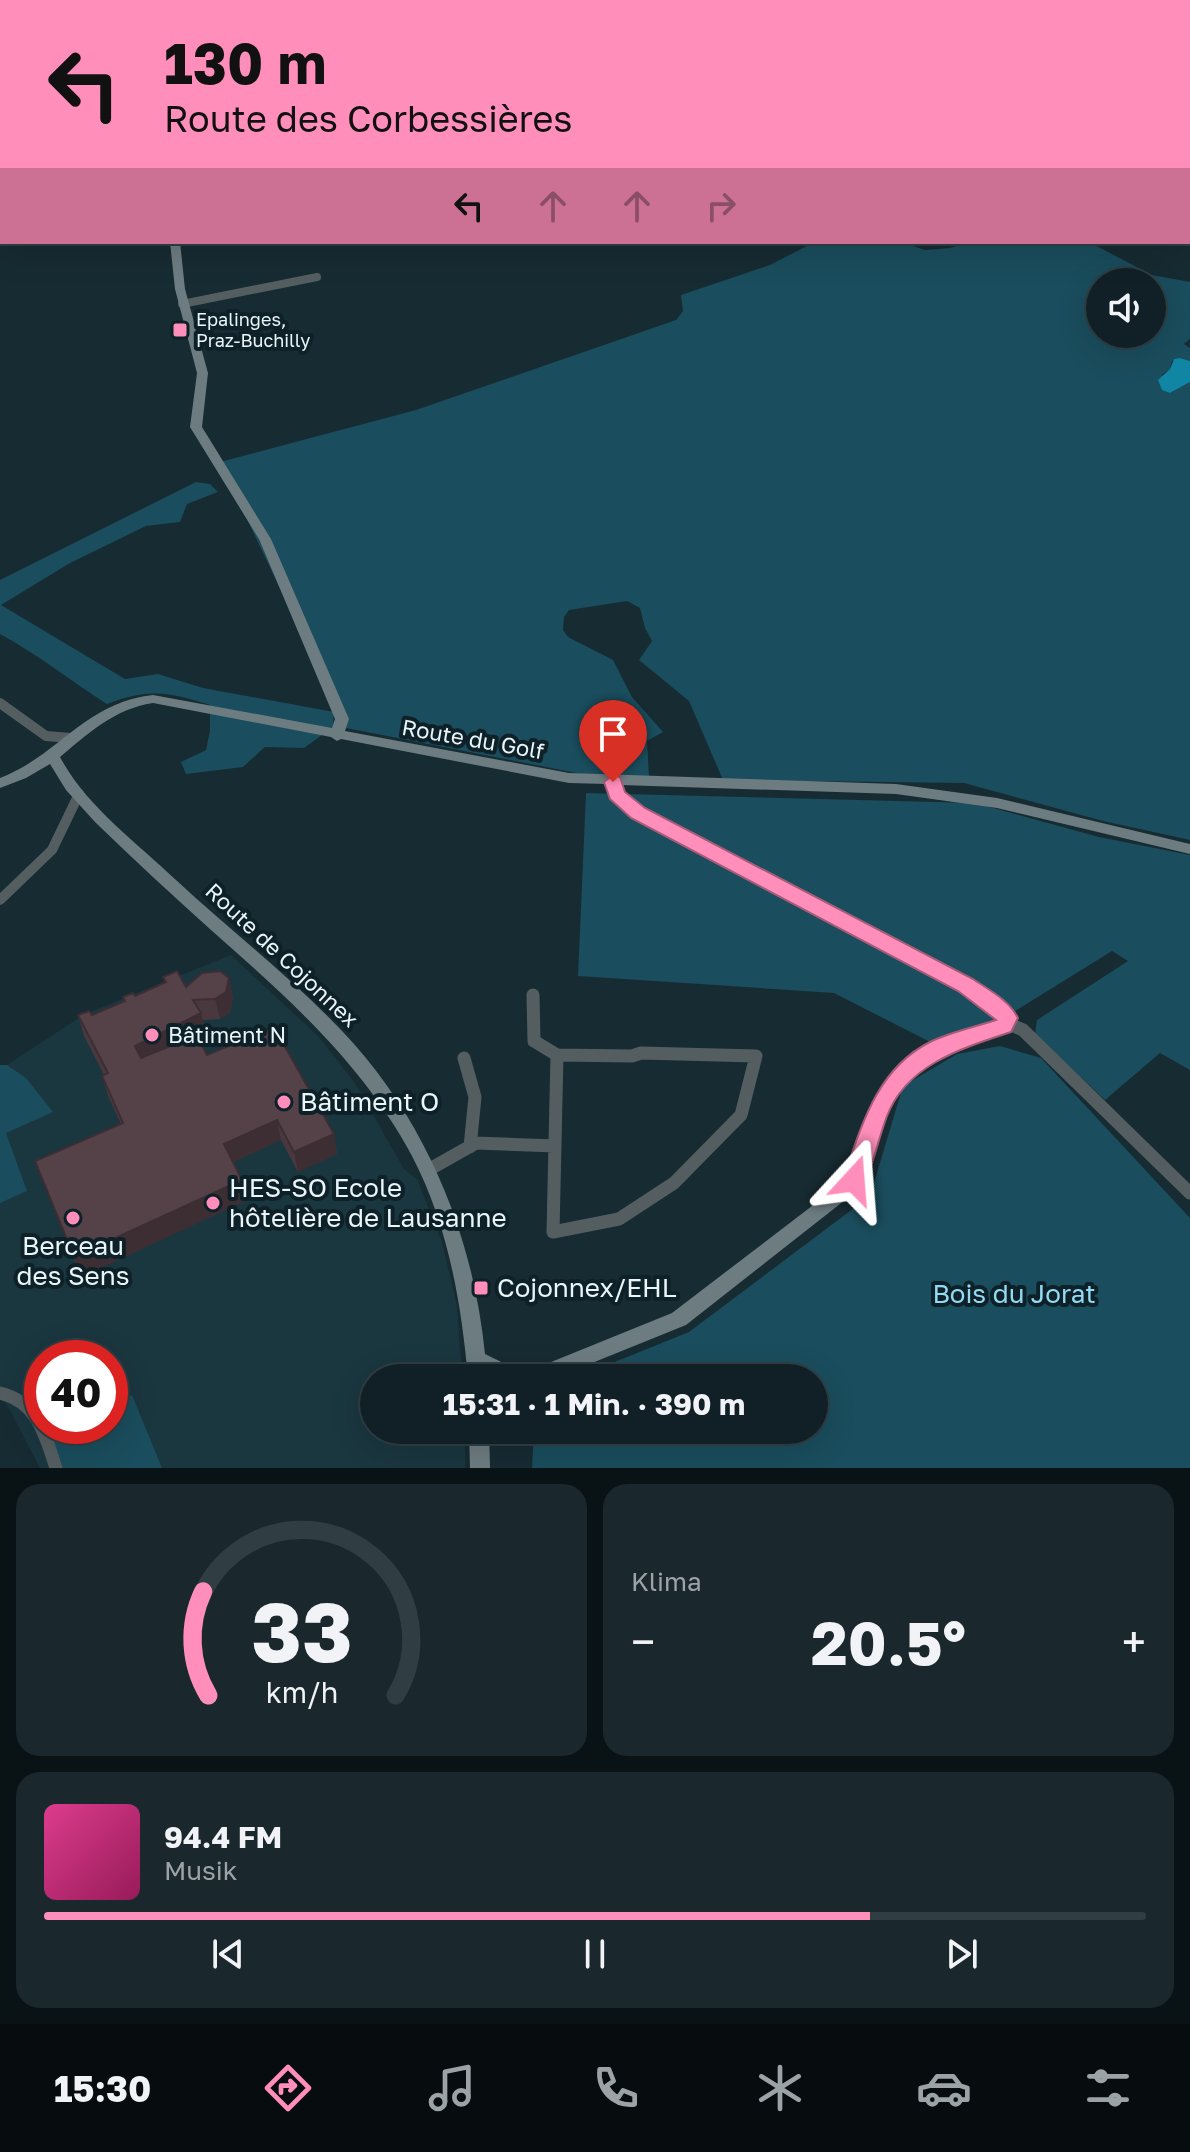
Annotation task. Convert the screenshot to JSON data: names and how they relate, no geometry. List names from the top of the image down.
{
  "streets": {
    "street": ["Route du Golf", "Route de Cojonnex"]
  },
  "crossings": [
    ["Route du Golf", "Route de Cojonnex"]
  ],
  "parks": ["Bois du Jorat"],
  "places": {
    "transit": ["Epalinges, Praz-Buchilly", "Cojonnex/EHL"],
    "other": [
      "Bâtiment N",
      "Bâtiment O",
      "HES-SO Ecole hôtelière de Lausanne",
      "Berceau des Sens"
    ]
  },
  "page": {
    "turn": ["130 m", "Route des Corbessières"],
    "limit": "40",
    "trip": "15:31 · 1 Min. · 390 m",
    "tile": "Klima",
    "heat": ["−", "20.5°", "+"],
    "song": ["94.4 FM", "Musik"],
    "tabs": "15:30",
    "gauge": ["33", "km/h"]
  }
}
